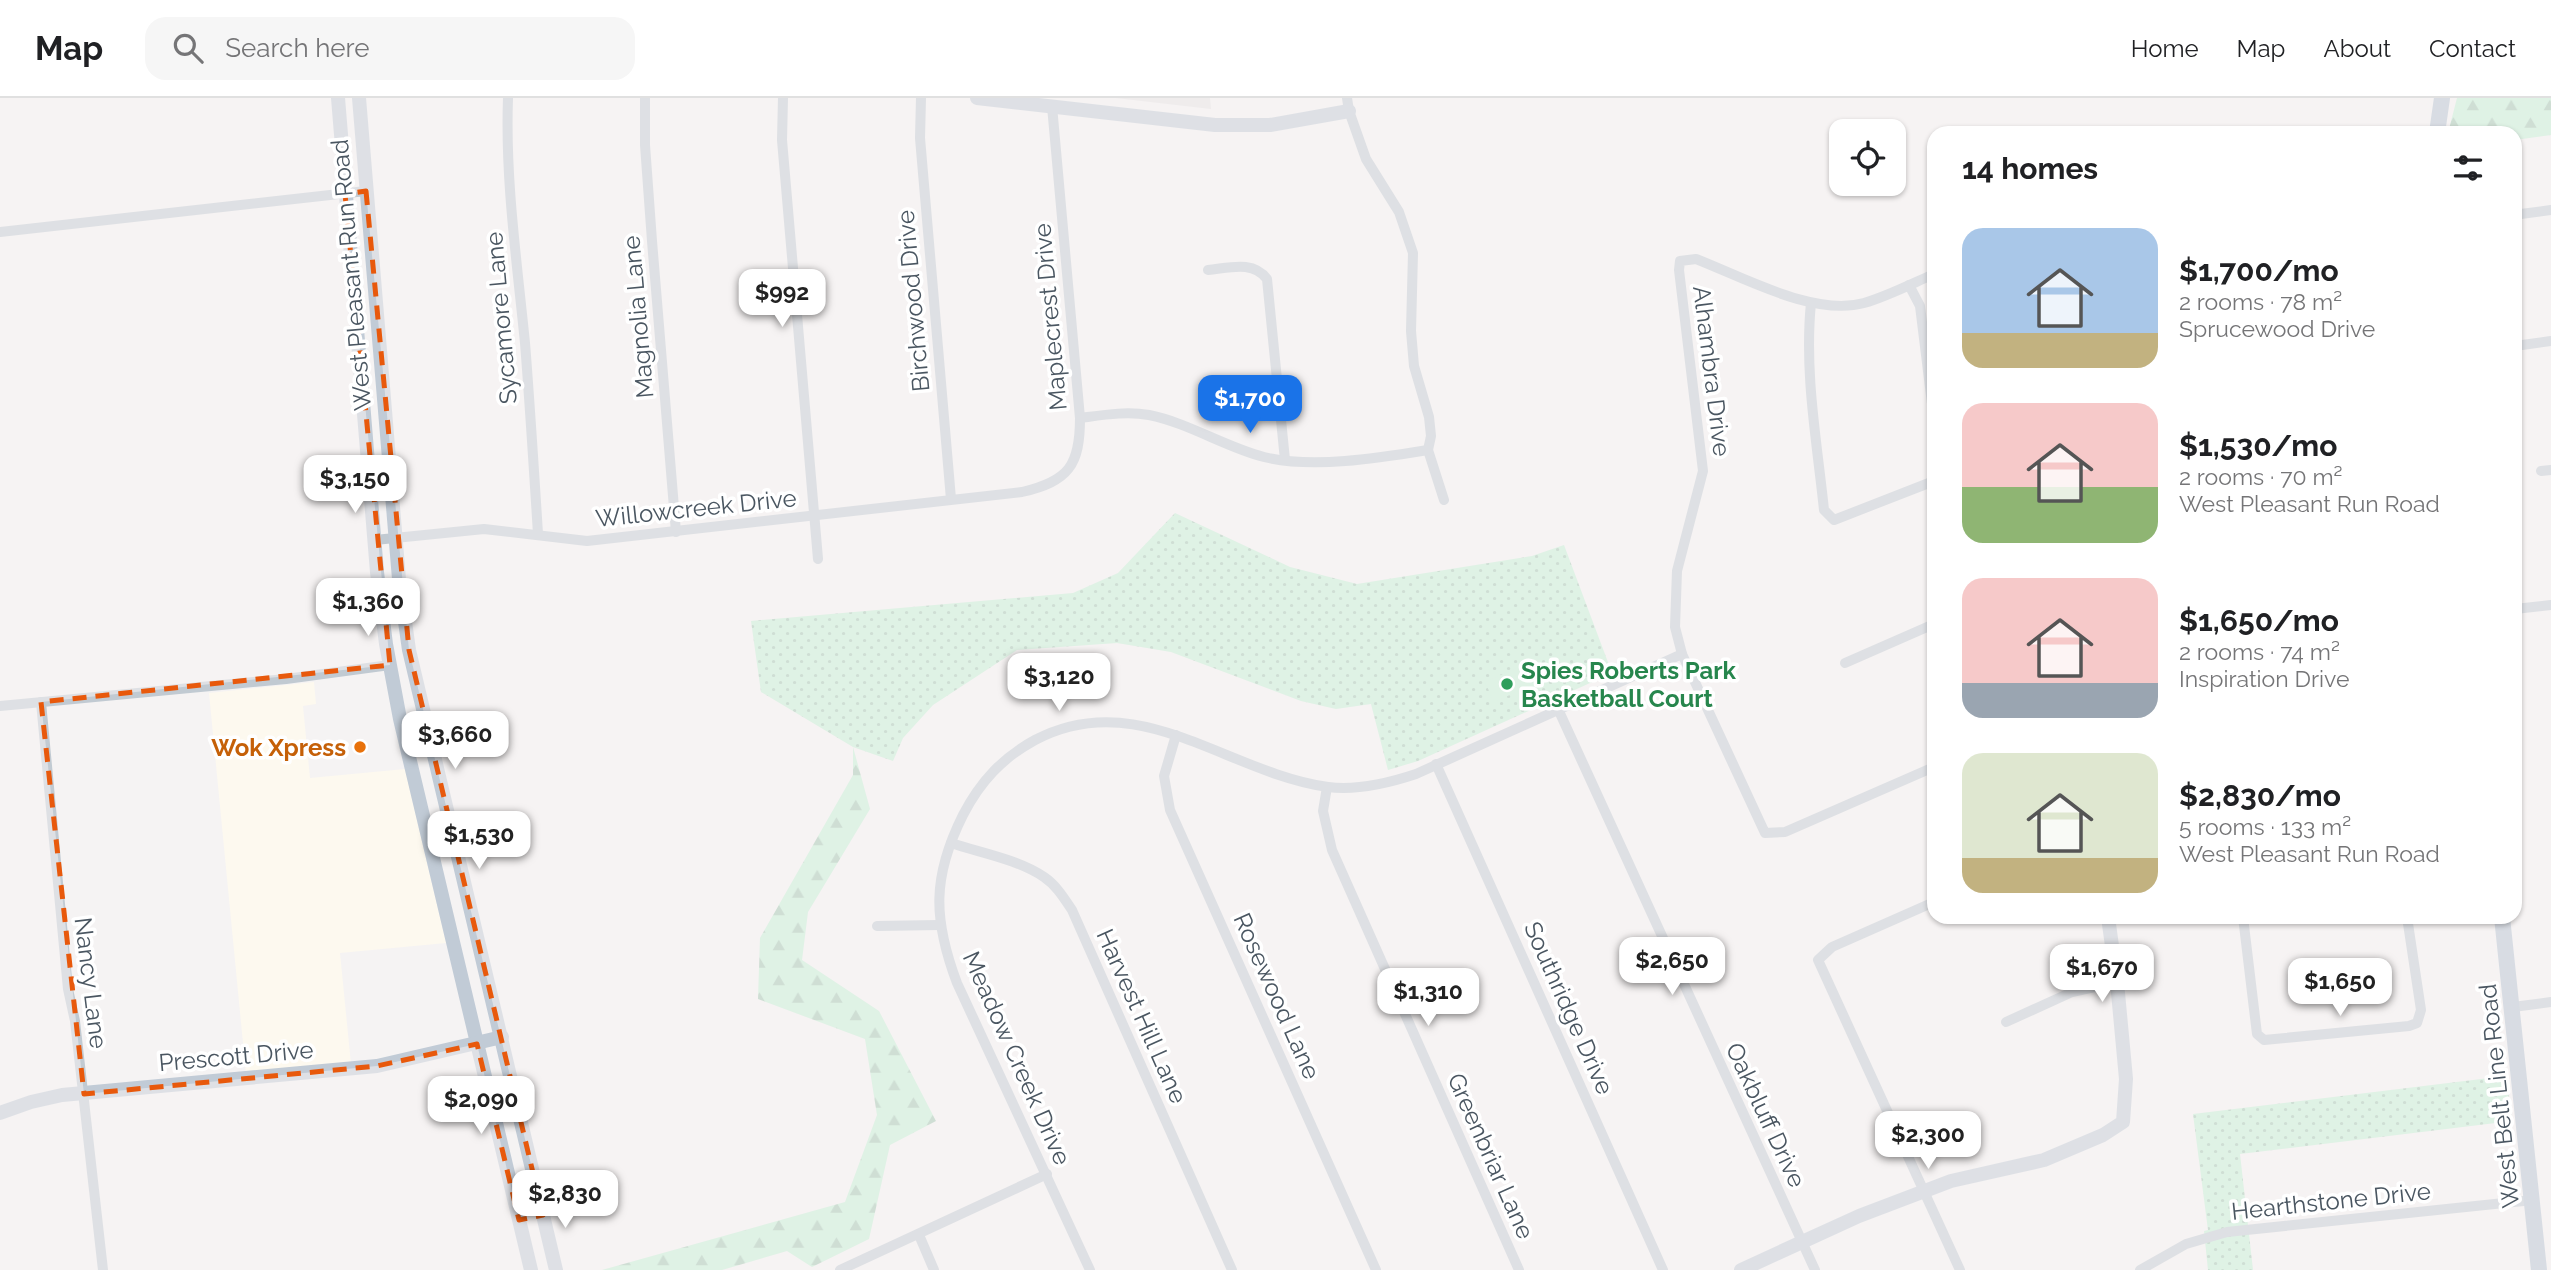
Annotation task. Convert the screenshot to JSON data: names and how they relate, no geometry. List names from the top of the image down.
{
  "streets": {
    "main road": ["West Pleasant Run Road", "Prescott Drive", "West Belt Line Road"],
    "street": [
      "Birchwood Drive",
      "Magnolia Lane",
      "Maplecrest Drive",
      "Sycamore Lane",
      "Alhambra Drive",
      "Willowcreek Drive",
      "Nancy Lane",
      "Rosewood Lane",
      "Southridge Drive",
      "Harvest Hill Lane",
      "Meadow Creek Drive",
      "Oakbluff Drive",
      "Greenbriar Lane",
      "Hearthstone Drive"
    ]
  },
  "crossings": [
    ["West Pleasant Run Road", "Willowcreek Drive"],
    ["West Pleasant Run Road", "Prescott Drive"],
    ["Birchwood Drive", "Willowcreek Drive"],
    ["Magnolia Lane", "Willowcreek Drive"],
    ["Maplecrest Drive", "Willowcreek Drive"],
    ["Sycamore Lane", "Willowcreek Drive"],
    ["Alhambra Drive", "Meadow Creek Drive"],
    ["Nancy Lane", "Prescott Drive"],
    ["Rosewood Lane", "Meadow Creek Drive"],
    ["Southridge Drive", "Meadow Creek Drive"],
    ["Harvest Hill Lane", "Meadow Creek Drive"],
    ["Meadow Creek Drive", "Oakbluff Drive"],
    ["Meadow Creek Drive", "Greenbriar Lane"],
    ["West Belt Line Road", "Hearthstone Drive"]
  ],
  "places": ["Spies Roberts Park Basketball Court", "Wok Xpress"],
  "page": {
    "header": "Map",
    "search": "Search here",
    "nav": [
      "Home",
      "Map",
      "About",
      "Contact"
    ],
    "heading": "14 homes",
    "list": [
      {
        "name": "$1,700/mo",
        "note": "2 rooms · 78 m² · Sprucewood Drive"
      },
      {
        "name": "$1,530/mo",
        "note": "2 rooms · 70 m² · West Pleasant Run Road"
      },
      {
        "name": "$1,650/mo",
        "note": "2 rooms · 74 m² · Inspiration Drive"
      },
      {
        "name": "$2,830/mo",
        "note": "5 rooms · 133 m² · West Pleasant Run Road"
      }
    ],
    "price": [
      "$992",
      "$1,700",
      "$3,150",
      "$1,360",
      "$3,120",
      "$3,660",
      "$1,530",
      "$2,650",
      "$1,670",
      "$1,650",
      "$1,310",
      "$2,090",
      "$2,300",
      "$2,830"
    ]
  }
}
